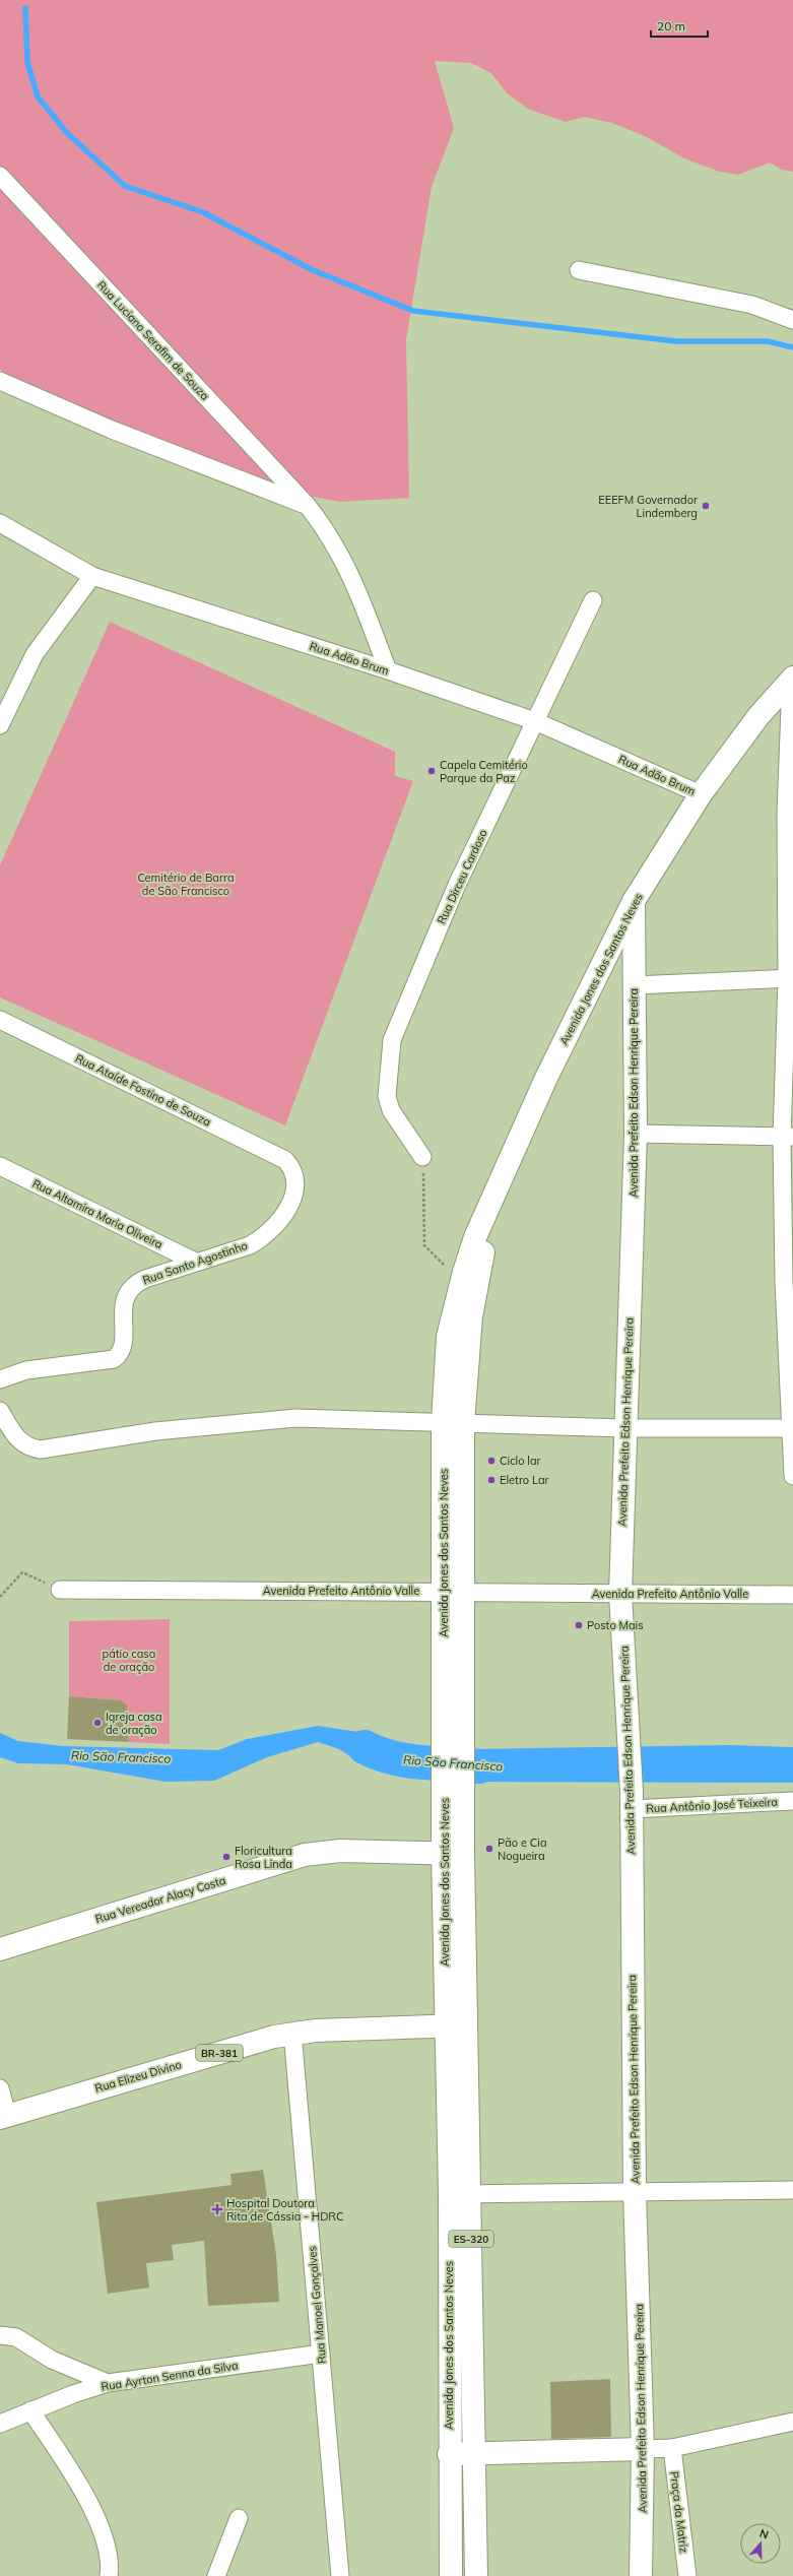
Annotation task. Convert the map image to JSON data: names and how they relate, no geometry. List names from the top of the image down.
{
  "streets": {
    "main road": [
      "Avenida Jones dos Santos Neves",
      "Avenida Prefeito Edson Henrique Pereira",
      "Rua Vereador Alacy Costa",
      "BR-381",
      "Rua Elizeu Divino",
      "ES-320"
    ],
    "street": [
      "Rua Luciano Serafim de Souza",
      "Rua Adão Brum",
      "Rua Dirceu Cardoso",
      "Rua Ataíde Fostino de Souza",
      "Rua Altamira Maria Oliveira",
      "Rua Santo Agostinho",
      "Avenida Prefeito Antônio Valle",
      "Rua Antônio José Teixeira",
      "Rua Manoel Gonçalves",
      "Rua Ayrton Senna da Silva",
      "Praça da Matriz"
    ]
  },
  "crossings": [
    ["Rua Luciano Serafim de Souza", "Rua Adão Brum"],
    ["Rua Adão Brum", "Rua Dirceu Cardoso"],
    ["Rua Adão Brum", "Avenida Jones dos Santos Neves"],
    ["Avenida Jones dos Santos Neves", "Avenida Prefeito Edson Henrique Pereira"],
    ["Avenida Jones dos Santos Neves", "Avenida Prefeito Antônio Valle"],
    ["Avenida Jones dos Santos Neves", "Rua Vereador Alacy Costa"],
    ["Avenida Jones dos Santos Neves", "Rua Elizeu Divino"],
    ["Rua Ataíde Fostino de Souza", "Rua Santo Agostinho"],
    ["Avenida Prefeito Edson Henrique Pereira", "Avenida Prefeito Antônio Valle"],
    ["Avenida Prefeito Edson Henrique Pereira", "Rua Antônio José Teixeira"],
    ["Rua Altamira Maria Oliveira", "Rua Santo Agostinho"],
    ["Rua Elizeu Divino", "Rua Manoel Gonçalves"],
    ["Rua Manoel Gonçalves", "Rua Ayrton Senna da Silva"]
  ],
  "water": ["Rio São Francisco"],
  "parks": ["Cemitério de Barra de São Francisco", "pátio casa de oração"],
  "places": {
    "other": [
      "EEEFM Governador Lindemberg",
      "Capela Cemitério Parque da Paz",
      "Ciclo lar",
      "Eletro Lar",
      "Posto Mais",
      "Igreja casa de oração",
      "Pão e Cia Nogueira",
      "Floricultura Rosa Linda"
    ],
    "health": ["Hospital Doutora Rita de Cássia - HDRC"]
  },
  "scale_bar": "20 m",
  "north": "top"
}
